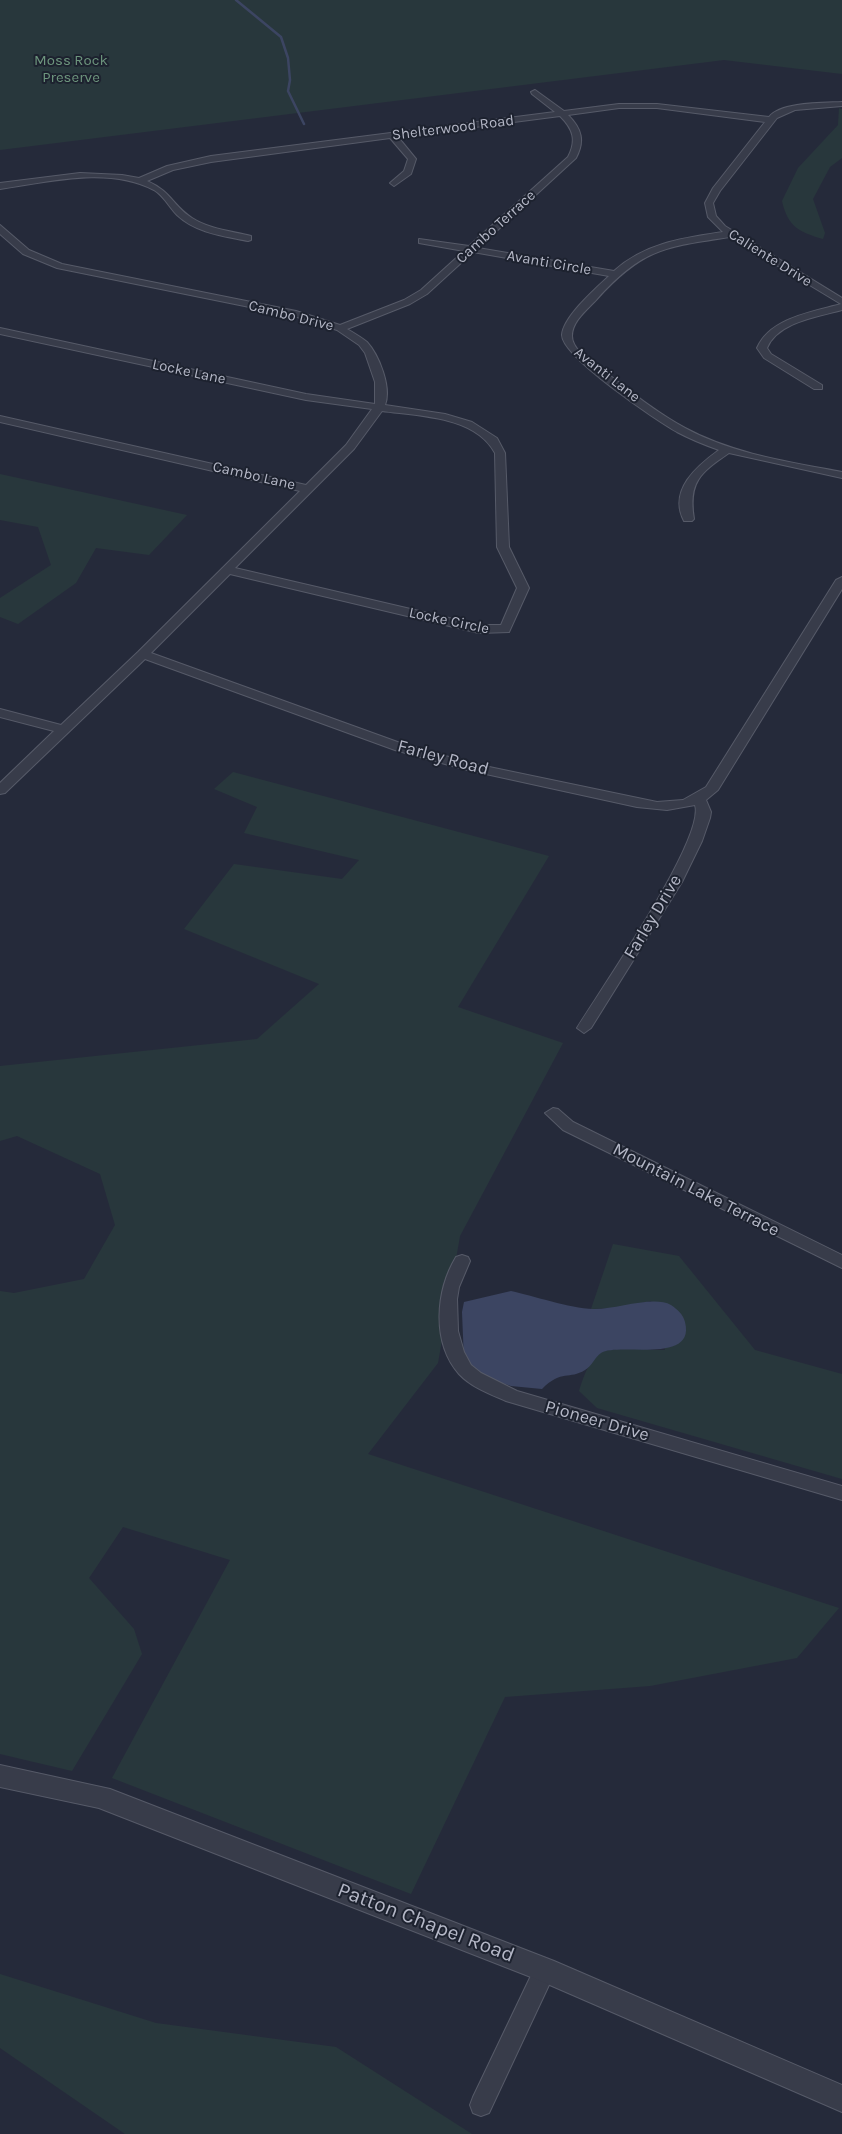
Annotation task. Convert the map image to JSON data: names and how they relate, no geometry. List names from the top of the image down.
{
  "streets": {
    "street": [
      "Shelterwood Road",
      "Cambo Terrace",
      "Caliente Drive",
      "Avanti Circle",
      "Cambo Drive",
      "Locke Lane",
      "Avanti Lane",
      "Cambo Lane",
      "Locke Circle",
      "Farley Road",
      "Farley Drive",
      "Mountain Lake Terrace",
      "Pioneer Drive",
      "Patton Chapel Road"
    ]
  },
  "crossings": [
    ["Shelterwood Road", "Cambo Terrace"],
    ["Shelterwood Road", "Caliente Drive"],
    ["Cambo Terrace", "Avanti Circle"],
    ["Cambo Terrace", "Cambo Drive"],
    ["Caliente Drive", "Avanti Lane"],
    ["Avanti Circle", "Avanti Lane"],
    ["Cambo Drive", "Locke Lane"],
    ["Cambo Drive", "Locke Circle"],
    ["Locke Lane", "Locke Circle"],
    ["Cambo Lane", "Locke Circle"],
    ["Cambo Lane", "Farley Road"],
    ["Farley Road", "Farley Drive"]
  ],
  "parks": ["Moss Rock Preserve"]
}
